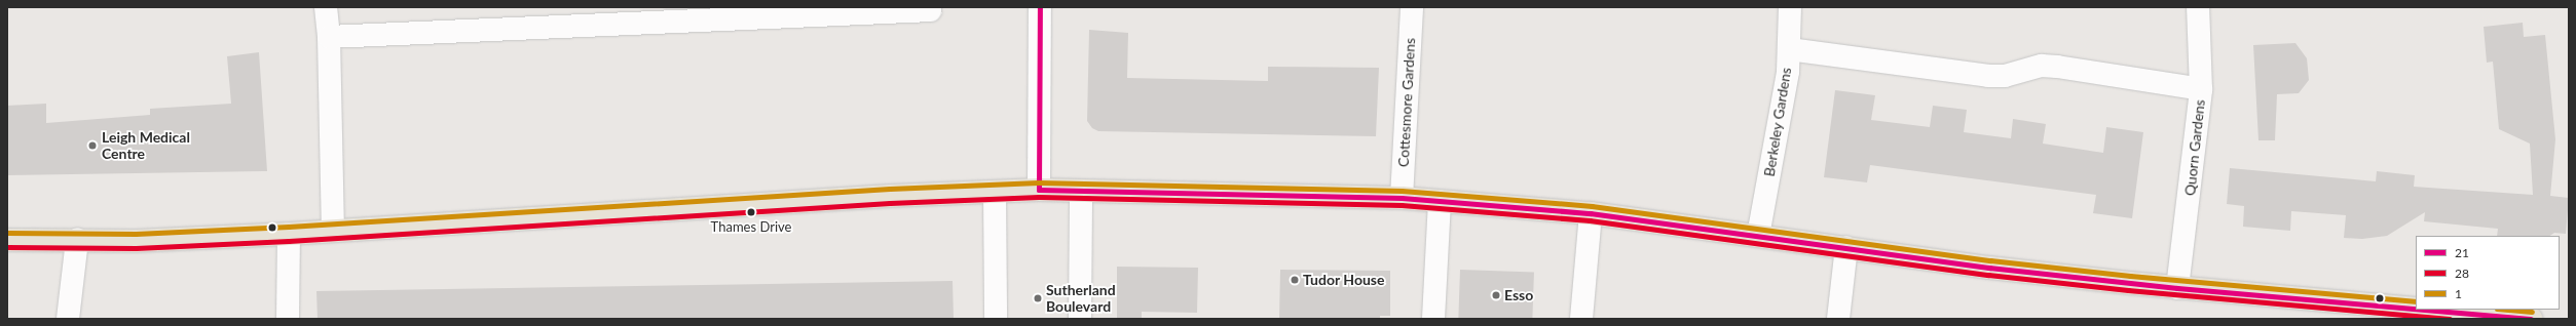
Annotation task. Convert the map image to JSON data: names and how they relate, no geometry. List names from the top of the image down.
{
  "streets": {
    "street": ["Cottesmore Gardens", "Berkeley Gardens", "Quorn Gardens"]
  },
  "places": [
    "Leigh Medical Centre",
    "Thames Drive",
    "Tudor House",
    "Esso",
    "Sutherland Boulevard"
  ],
  "lines": ["transit line 21", "transit line 1", "transit line 28"],
  "legend": ["21", "28", "1"]
}
